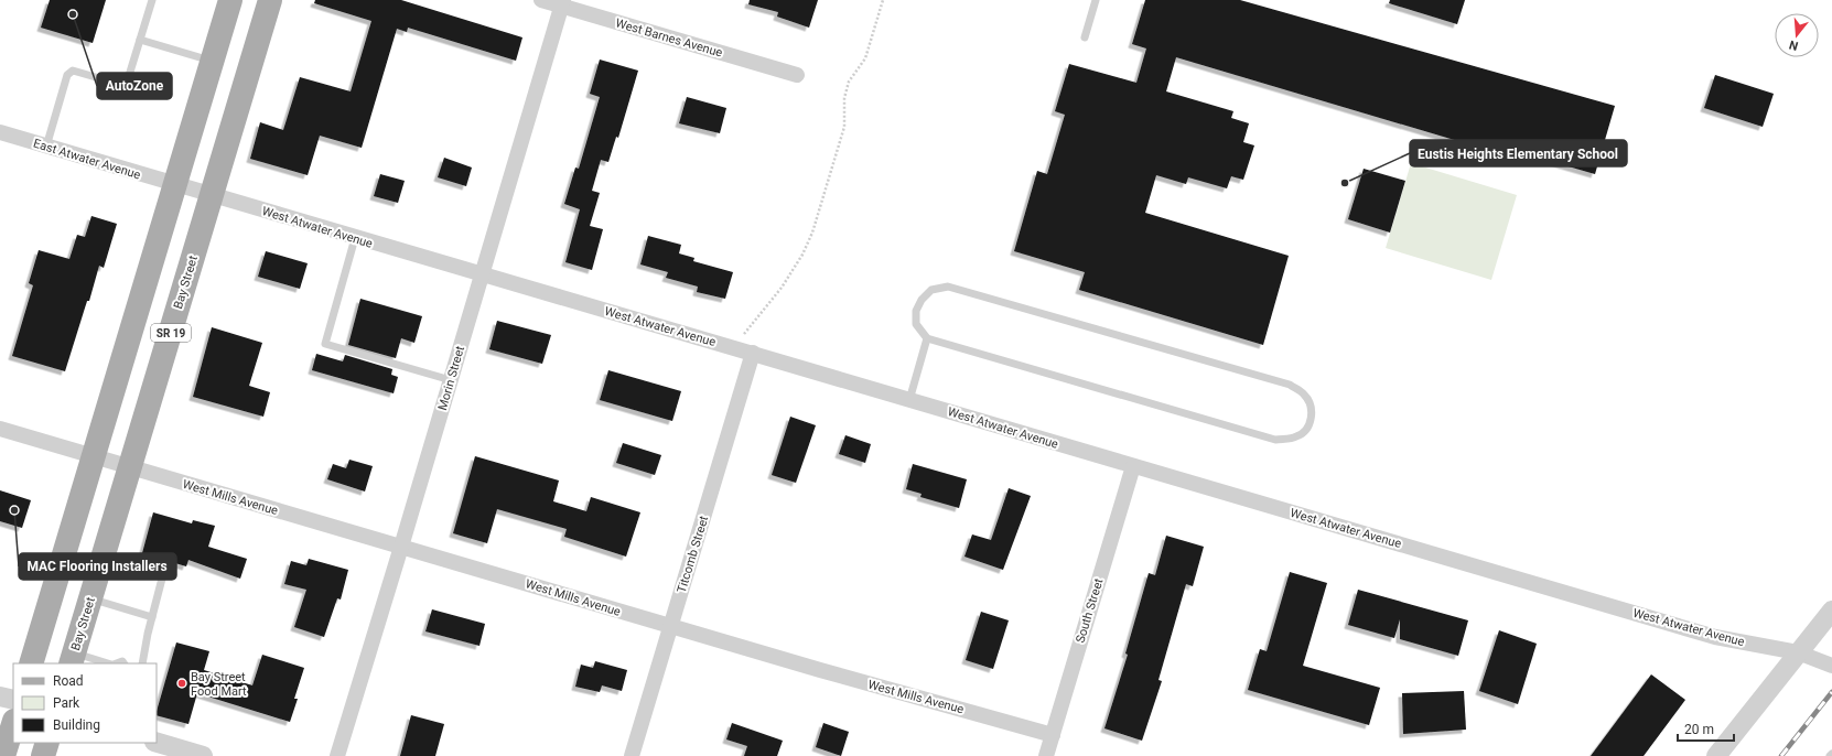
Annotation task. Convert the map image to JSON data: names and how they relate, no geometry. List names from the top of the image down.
{
  "streets": {
    "main road": ["Bay Street", "SR 19"],
    "street": [
      "West Barnes Avenue",
      "East Atwater Avenue",
      "West Atwater Avenue",
      "Morin Street",
      "West Mills Avenue",
      "Titcomb Street",
      "South Street"
    ]
  },
  "crossings": [
    ["West Barnes Avenue", "Morin Street"],
    ["East Atwater Avenue", "West Atwater Avenue"],
    ["East Atwater Avenue", "SR 19"],
    ["West Atwater Avenue", "Bay Street"],
    ["West Atwater Avenue", "SR 19"],
    ["West Atwater Avenue", "Morin Street"],
    ["West Atwater Avenue", "Titcomb Street"],
    ["West Atwater Avenue", "South Street"],
    ["Bay Street", "West Mills Avenue"],
    ["SR 19", "West Mills Avenue"],
    ["Morin Street", "West Mills Avenue"],
    ["West Mills Avenue", "Titcomb Street"],
    ["West Mills Avenue", "South Street"]
  ],
  "places": [
    "AutoZone",
    "Eustis Heights Elementary School",
    "MAC Flooring Installers",
    "Bay Street Food Mart"
  ],
  "legend": ["Road", "Park", "Building"],
  "scale_bar": "20 m",
  "north": "bottom"
}
